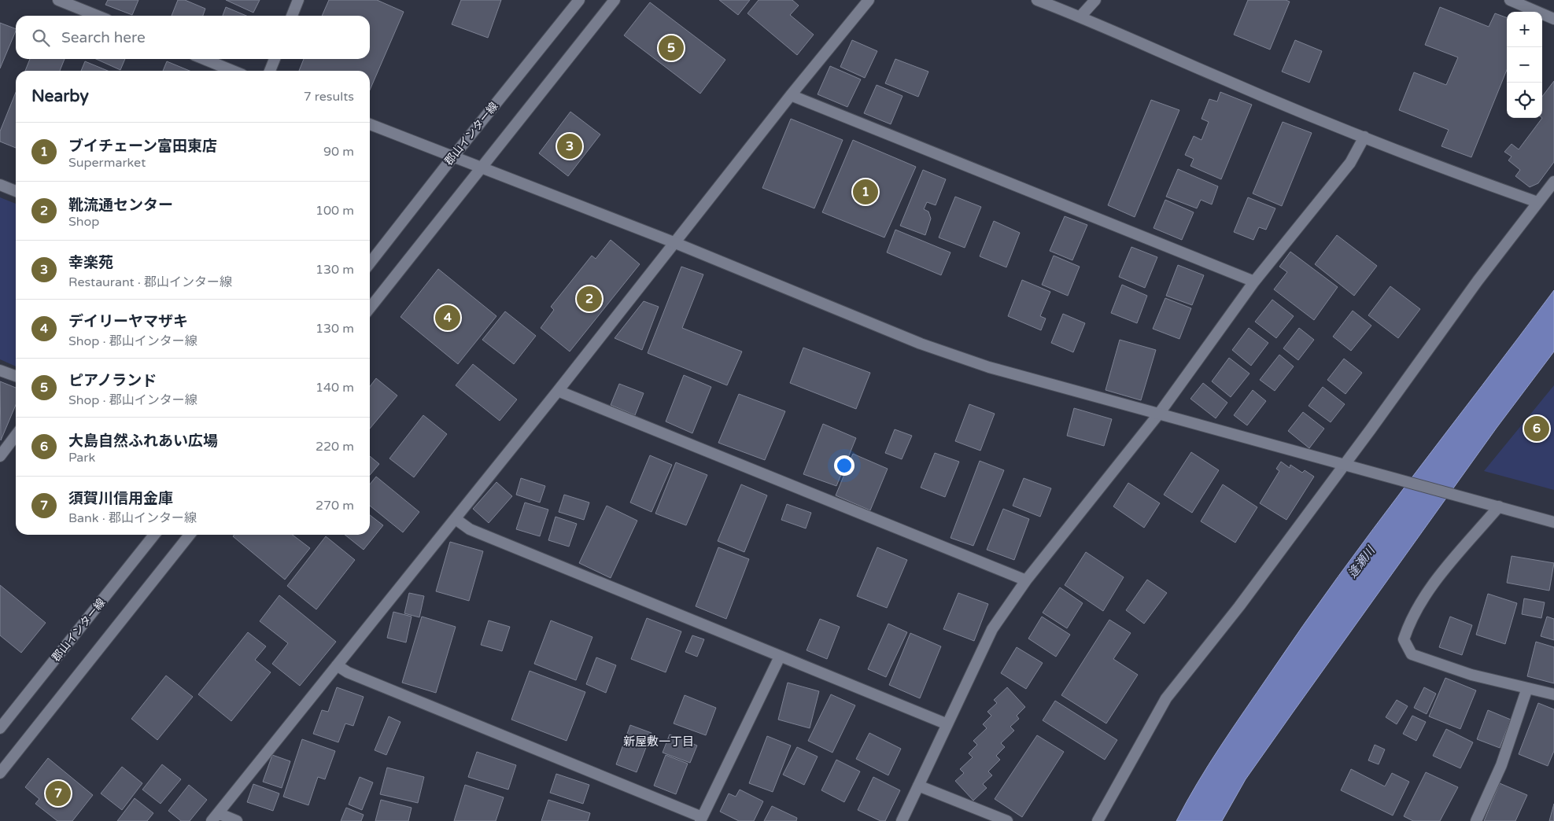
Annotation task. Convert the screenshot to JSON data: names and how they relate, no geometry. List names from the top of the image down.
{
  "streets": {
    "street": ["郡山インター線"]
  },
  "districts": ["新屋敷一丁目"],
  "water": ["逢瀬川"],
  "page": {
    "map_buttons": ["+", "−"],
    "search": "Search here",
    "pins": [
      "5",
      "3",
      "1",
      "2",
      "4",
      "6",
      "7"
    ],
    "heading": ["Nearby", "7 results"],
    "list": [
      {
        "mark": "1",
        "name": "ブイチェーン富田東店",
        "note": "Supermarket",
        "value": "90 m"
      },
      {
        "mark": "2",
        "name": "靴流通センター",
        "note": "Shop",
        "value": "100 m"
      },
      {
        "mark": "3",
        "name": "幸楽苑",
        "note": "Restaurant · 郡山インター線",
        "value": "130 m"
      },
      {
        "mark": "4",
        "name": "デイリーヤマザキ",
        "note": "Shop · 郡山インター線",
        "value": "130 m"
      },
      {
        "mark": "5",
        "name": "ピアノランド",
        "note": "Shop · 郡山インター線",
        "value": "140 m"
      },
      {
        "mark": "6",
        "name": "大島自然ふれあい広場",
        "note": "Park",
        "value": "220 m"
      },
      {
        "mark": "7",
        "name": "須賀川信用金庫",
        "note": "Bank · 郡山インター線",
        "value": "270 m"
      }
    ]
  }
}
